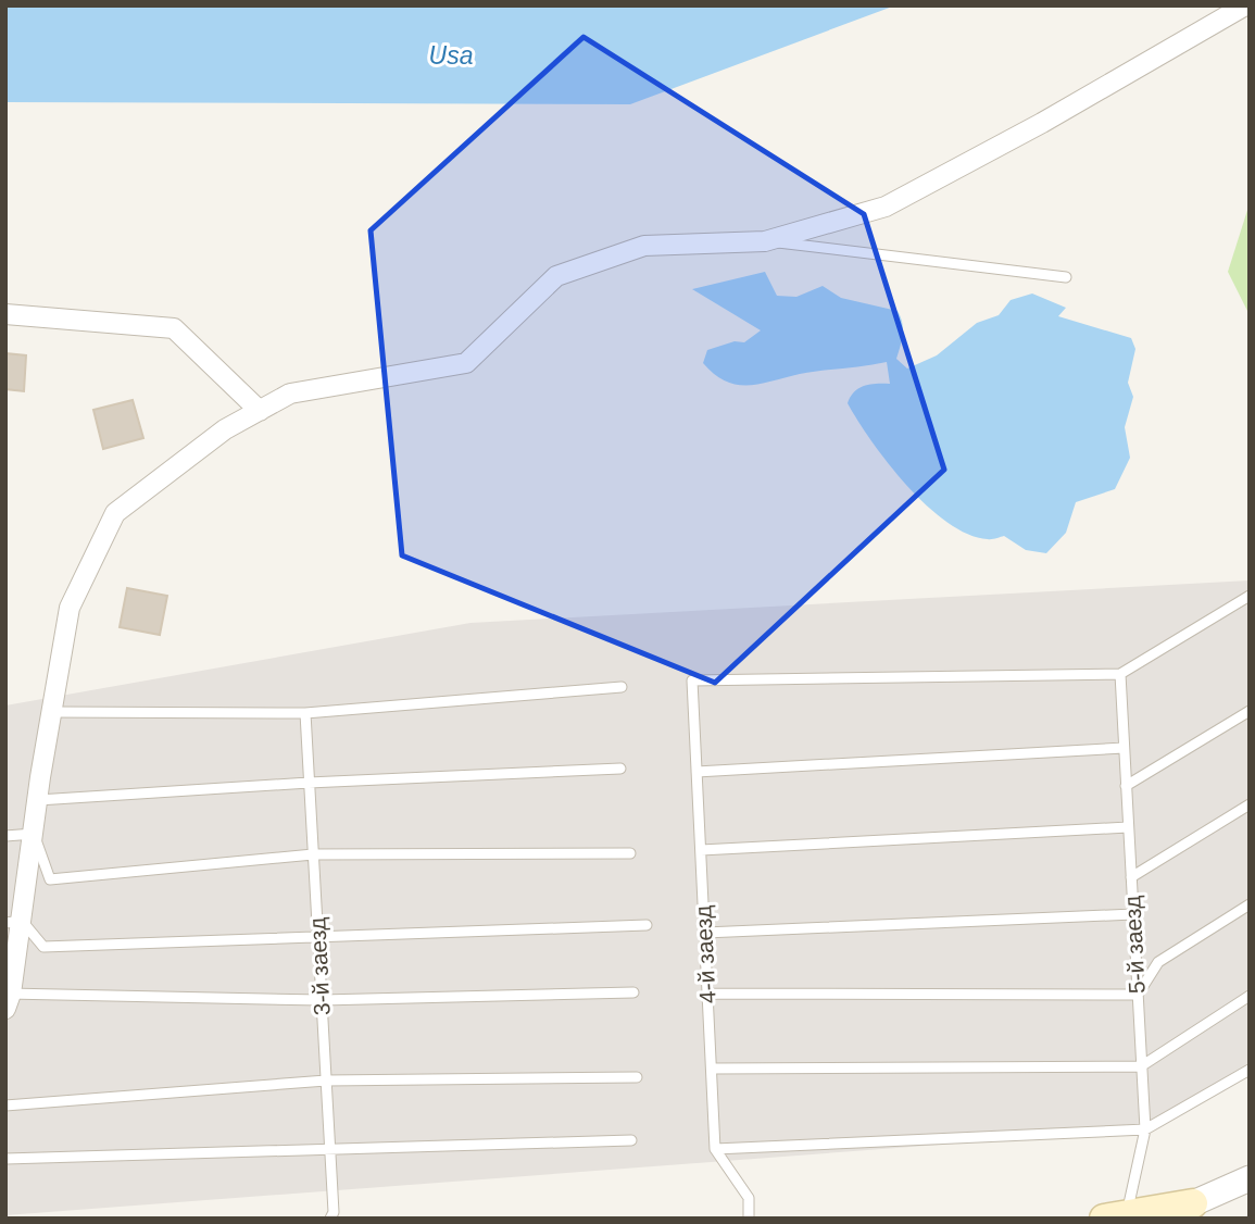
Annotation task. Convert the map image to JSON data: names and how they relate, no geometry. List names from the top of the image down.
{
  "streets": {
    "lane": ["5-й заезд", "4-й заезд", "3-й заезд"]
  },
  "crossings": [
    ["5-й заезд", "4-й заезд"]
  ],
  "water": ["Usa"]
}
